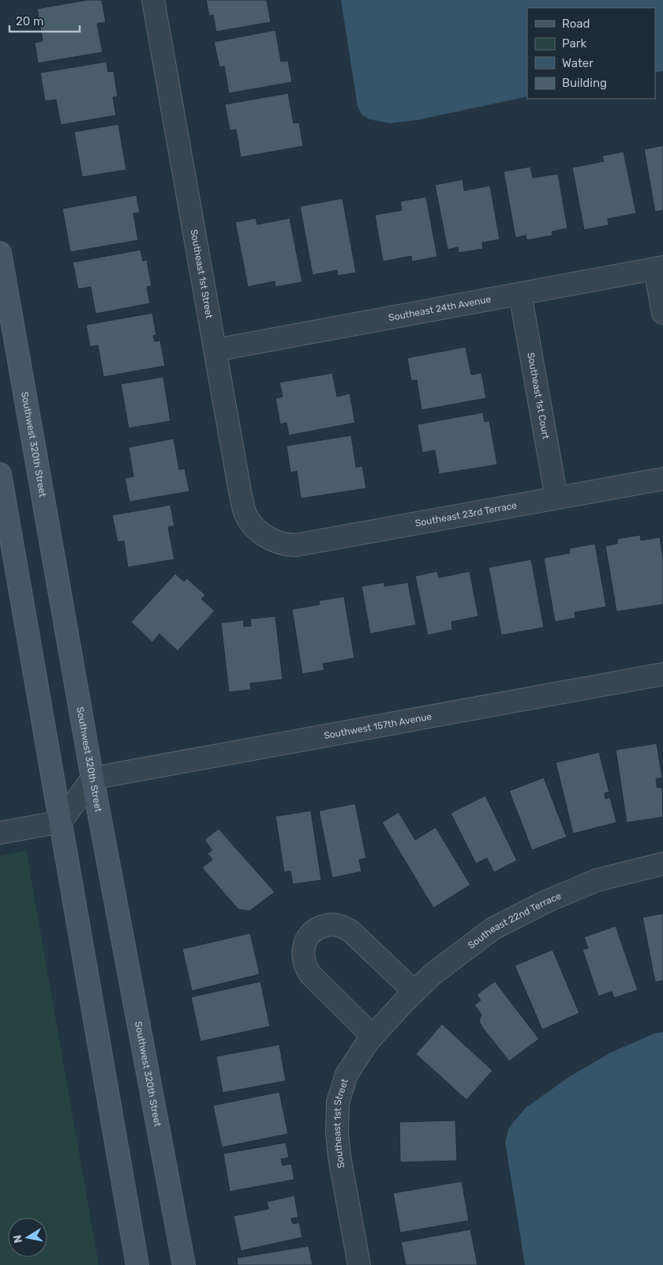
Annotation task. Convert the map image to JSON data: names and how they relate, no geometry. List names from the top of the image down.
{
  "streets": {
    "street": [
      "Southeast 1st Street",
      "Southeast 24th Avenue",
      "Southeast 1st Court",
      "Southwest 320th Street",
      "Southeast 23rd Terrace",
      "Southwest 157th Avenue",
      "Southeast 22nd Terrace"
    ]
  },
  "crossings": [
    ["Southeast 1st Street", "Southeast 24th Avenue"],
    ["Southeast 1st Street", "Southeast 23rd Terrace"],
    ["Southeast 1st Street", "Southeast 22nd Terrace"],
    ["Southeast 24th Avenue", "Southeast 1st Court"],
    ["Southeast 1st Court", "Southeast 23rd Terrace"],
    ["Southwest 320th Street", "Southwest 157th Avenue"]
  ],
  "legend": [
    "Road",
    "Park",
    "Water",
    "Building"
  ],
  "scale_bar": "20 m",
  "north": "left"
}
